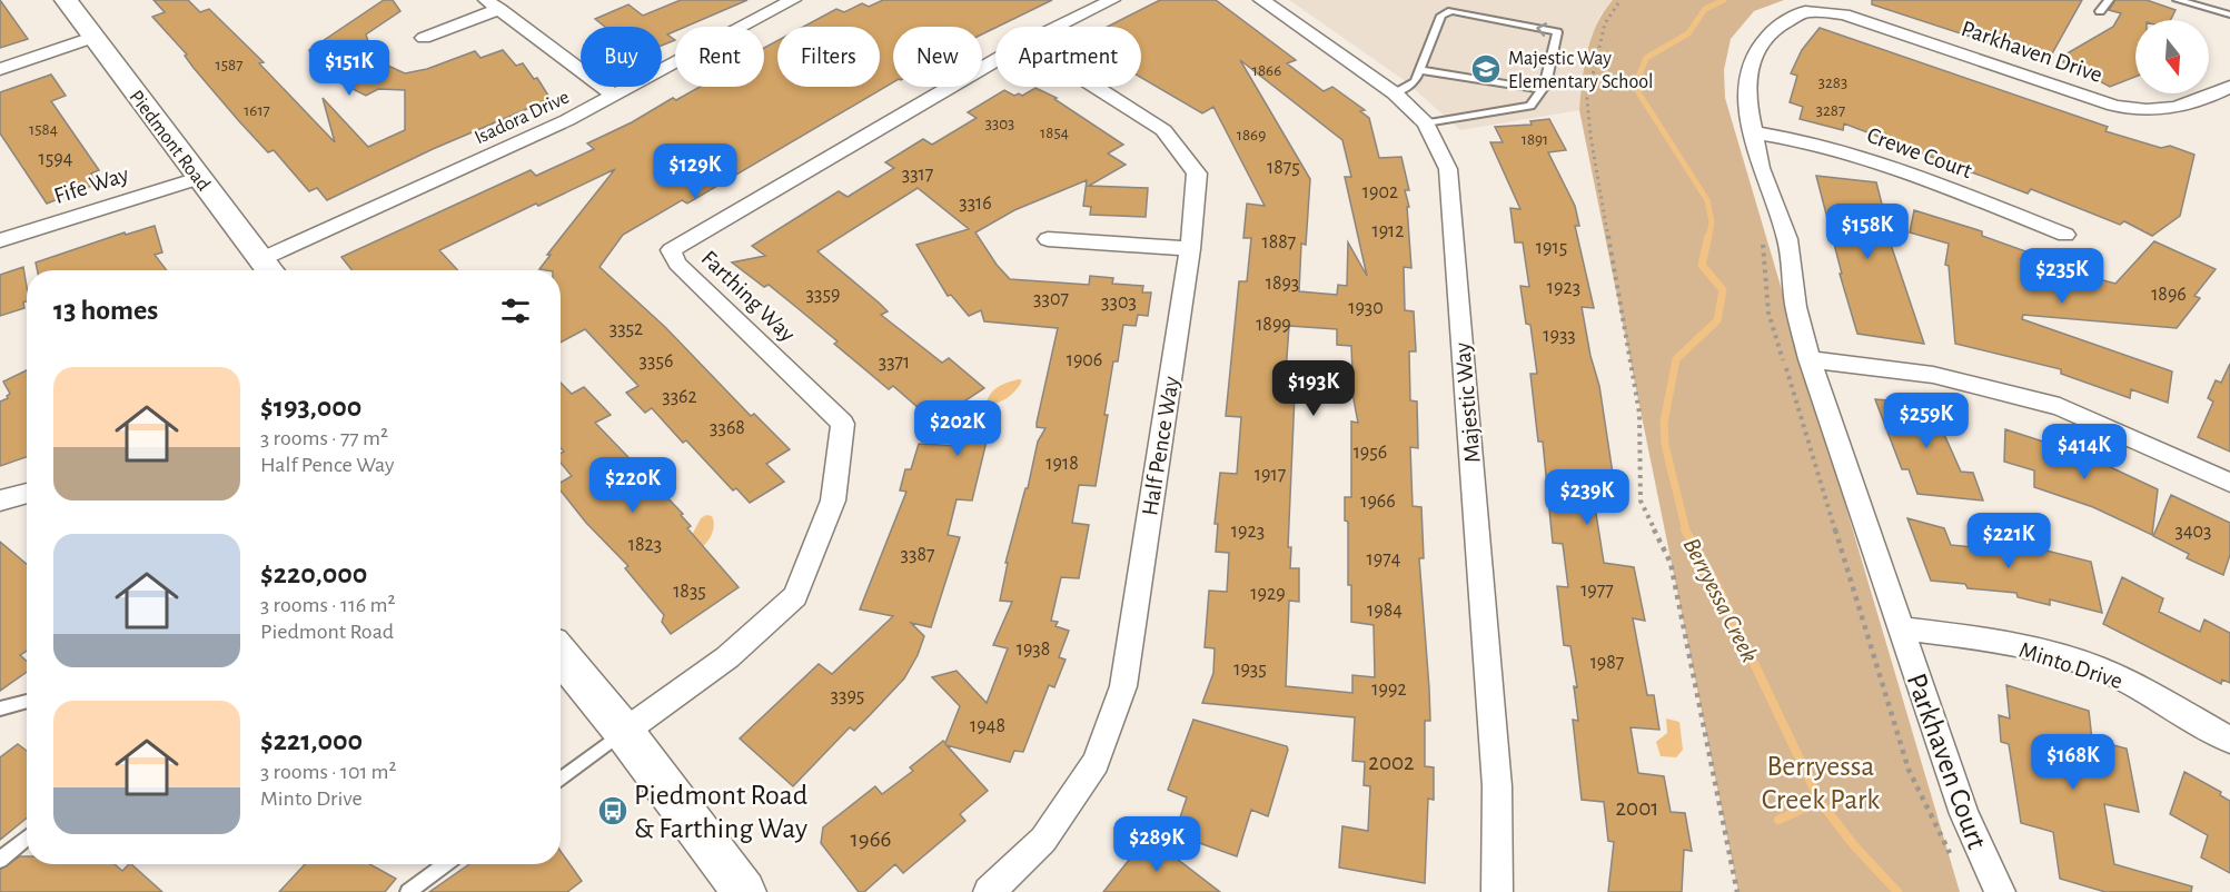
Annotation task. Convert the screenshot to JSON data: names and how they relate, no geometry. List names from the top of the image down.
{
  "streets": {
    "main road": ["Piedmont Road"],
    "street": [
      "Parkhaven Drive",
      "Isadora Drive",
      "Crewe Court",
      "Fife Way",
      "Farthing Way",
      "Majestic Way",
      "Half Pence Way",
      "Minto Drive",
      "Parkhaven Court"
    ]
  },
  "crossings": [
    ["Parkhaven Drive", "Crewe Court"],
    ["Parkhaven Drive", "Minto Drive"],
    ["Parkhaven Drive", "Parkhaven Court"],
    ["Isadora Drive", "Piedmont Road"],
    ["Piedmont Road", "Fife Way"],
    ["Minto Drive", "Parkhaven Court"]
  ],
  "water": ["Berryessa Creek"],
  "parks": ["Berryessa Creek Park"],
  "places": {
    "school or university": ["Majestic Way Elementary School"],
    "bus stop": ["Piedmont Road & Farthing Way"]
  },
  "house_numbers": [
    "1587",
    "1866",
    "3283",
    "1617",
    "3287",
    "3303",
    "1584",
    "1854",
    "1869",
    "1891",
    "1594",
    "1875",
    "3317",
    "1902",
    "3316",
    "1912",
    "1887",
    "1915",
    "1893",
    "1923",
    "3359",
    "1896",
    "3307",
    "3303",
    "1930",
    "1899",
    "3352",
    "1933",
    "1906",
    "3356",
    "3371",
    "3362",
    "3368",
    "1956",
    "1918",
    "1917",
    "1966",
    "1923",
    "3403",
    "1823",
    "3387",
    "1974",
    "1977",
    "1835",
    "1929",
    "1984",
    "1938",
    "1987",
    "1935",
    "1992",
    "3395",
    "1948",
    "2002",
    "2001",
    "1966"
  ],
  "north": "bottom",
  "page": {
    "chip": [
      "Buy",
      "Rent",
      "Filters",
      "New",
      "Apartment"
    ],
    "price": [
      "$151K",
      "$129K",
      "$158K",
      "$235K",
      "$193K",
      "$259K",
      "$202K",
      "$414K",
      "$220K",
      "$239K",
      "$221K",
      "$168K",
      "$289K"
    ],
    "heading": "13 homes",
    "list": [
      {
        "name": "$193,000",
        "note": "3 rooms · 77 m² · Half Pence Way"
      },
      {
        "name": "$220,000",
        "note": "3 rooms · 116 m² · Piedmont Road"
      },
      {
        "name": "$221,000",
        "note": "3 rooms · 101 m² · Minto Drive"
      }
    ]
  }
}
